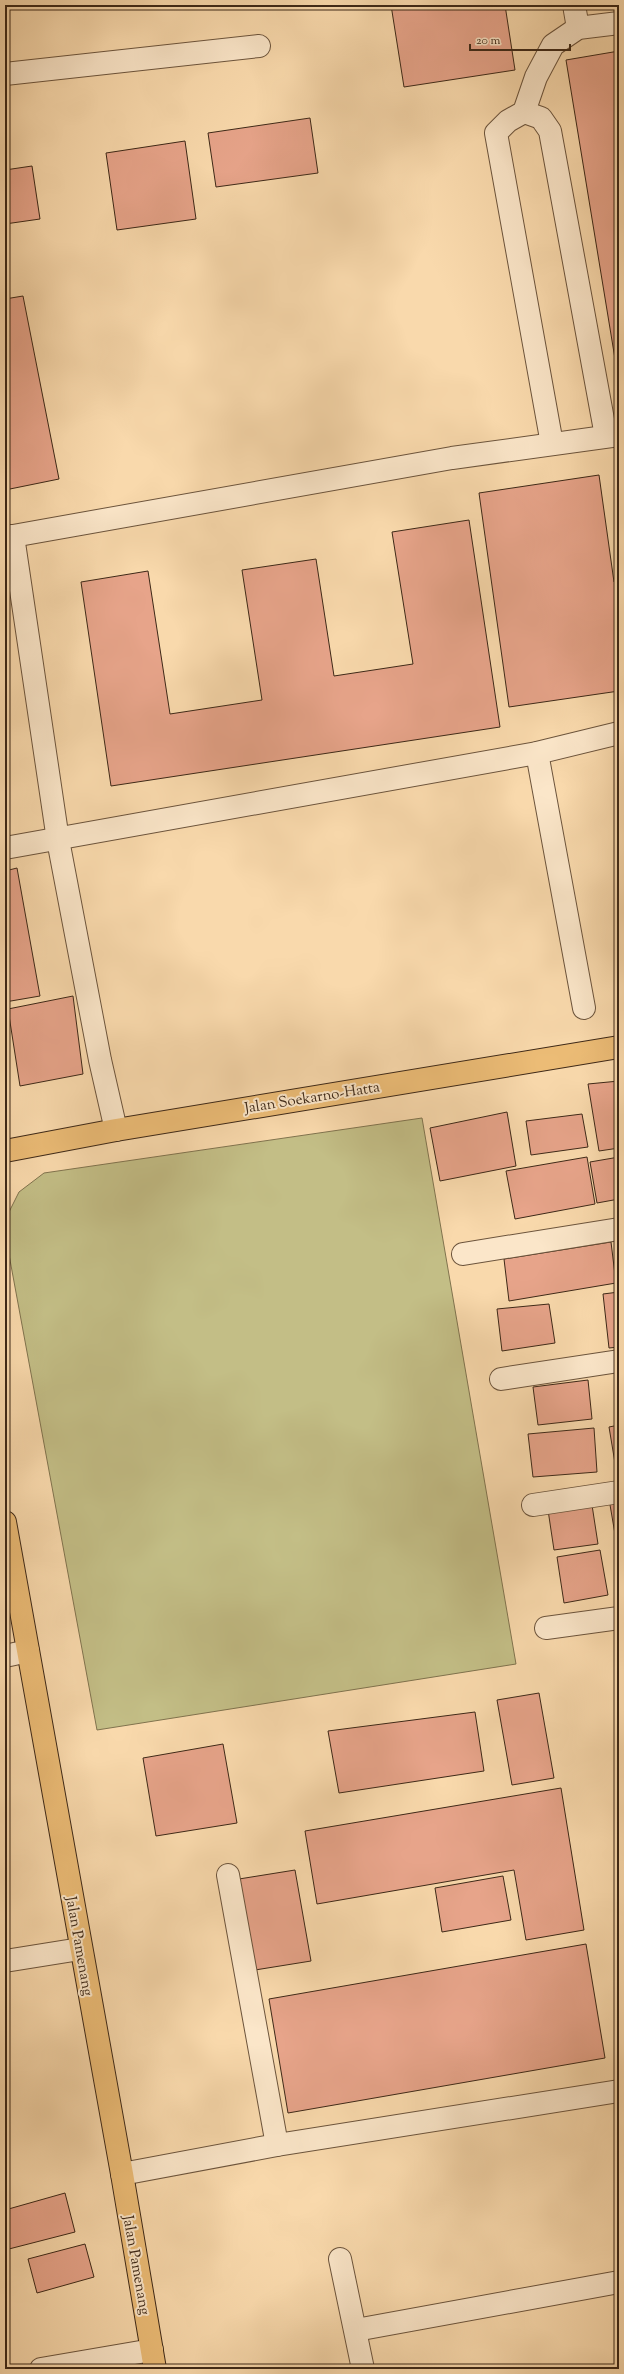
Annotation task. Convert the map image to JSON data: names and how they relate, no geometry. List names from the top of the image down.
{
  "streets": {
    "main road": ["Jalan Soekarno-Hatta", "Jalan Pamenang"]
  },
  "scale_bar": "20 m"
}
